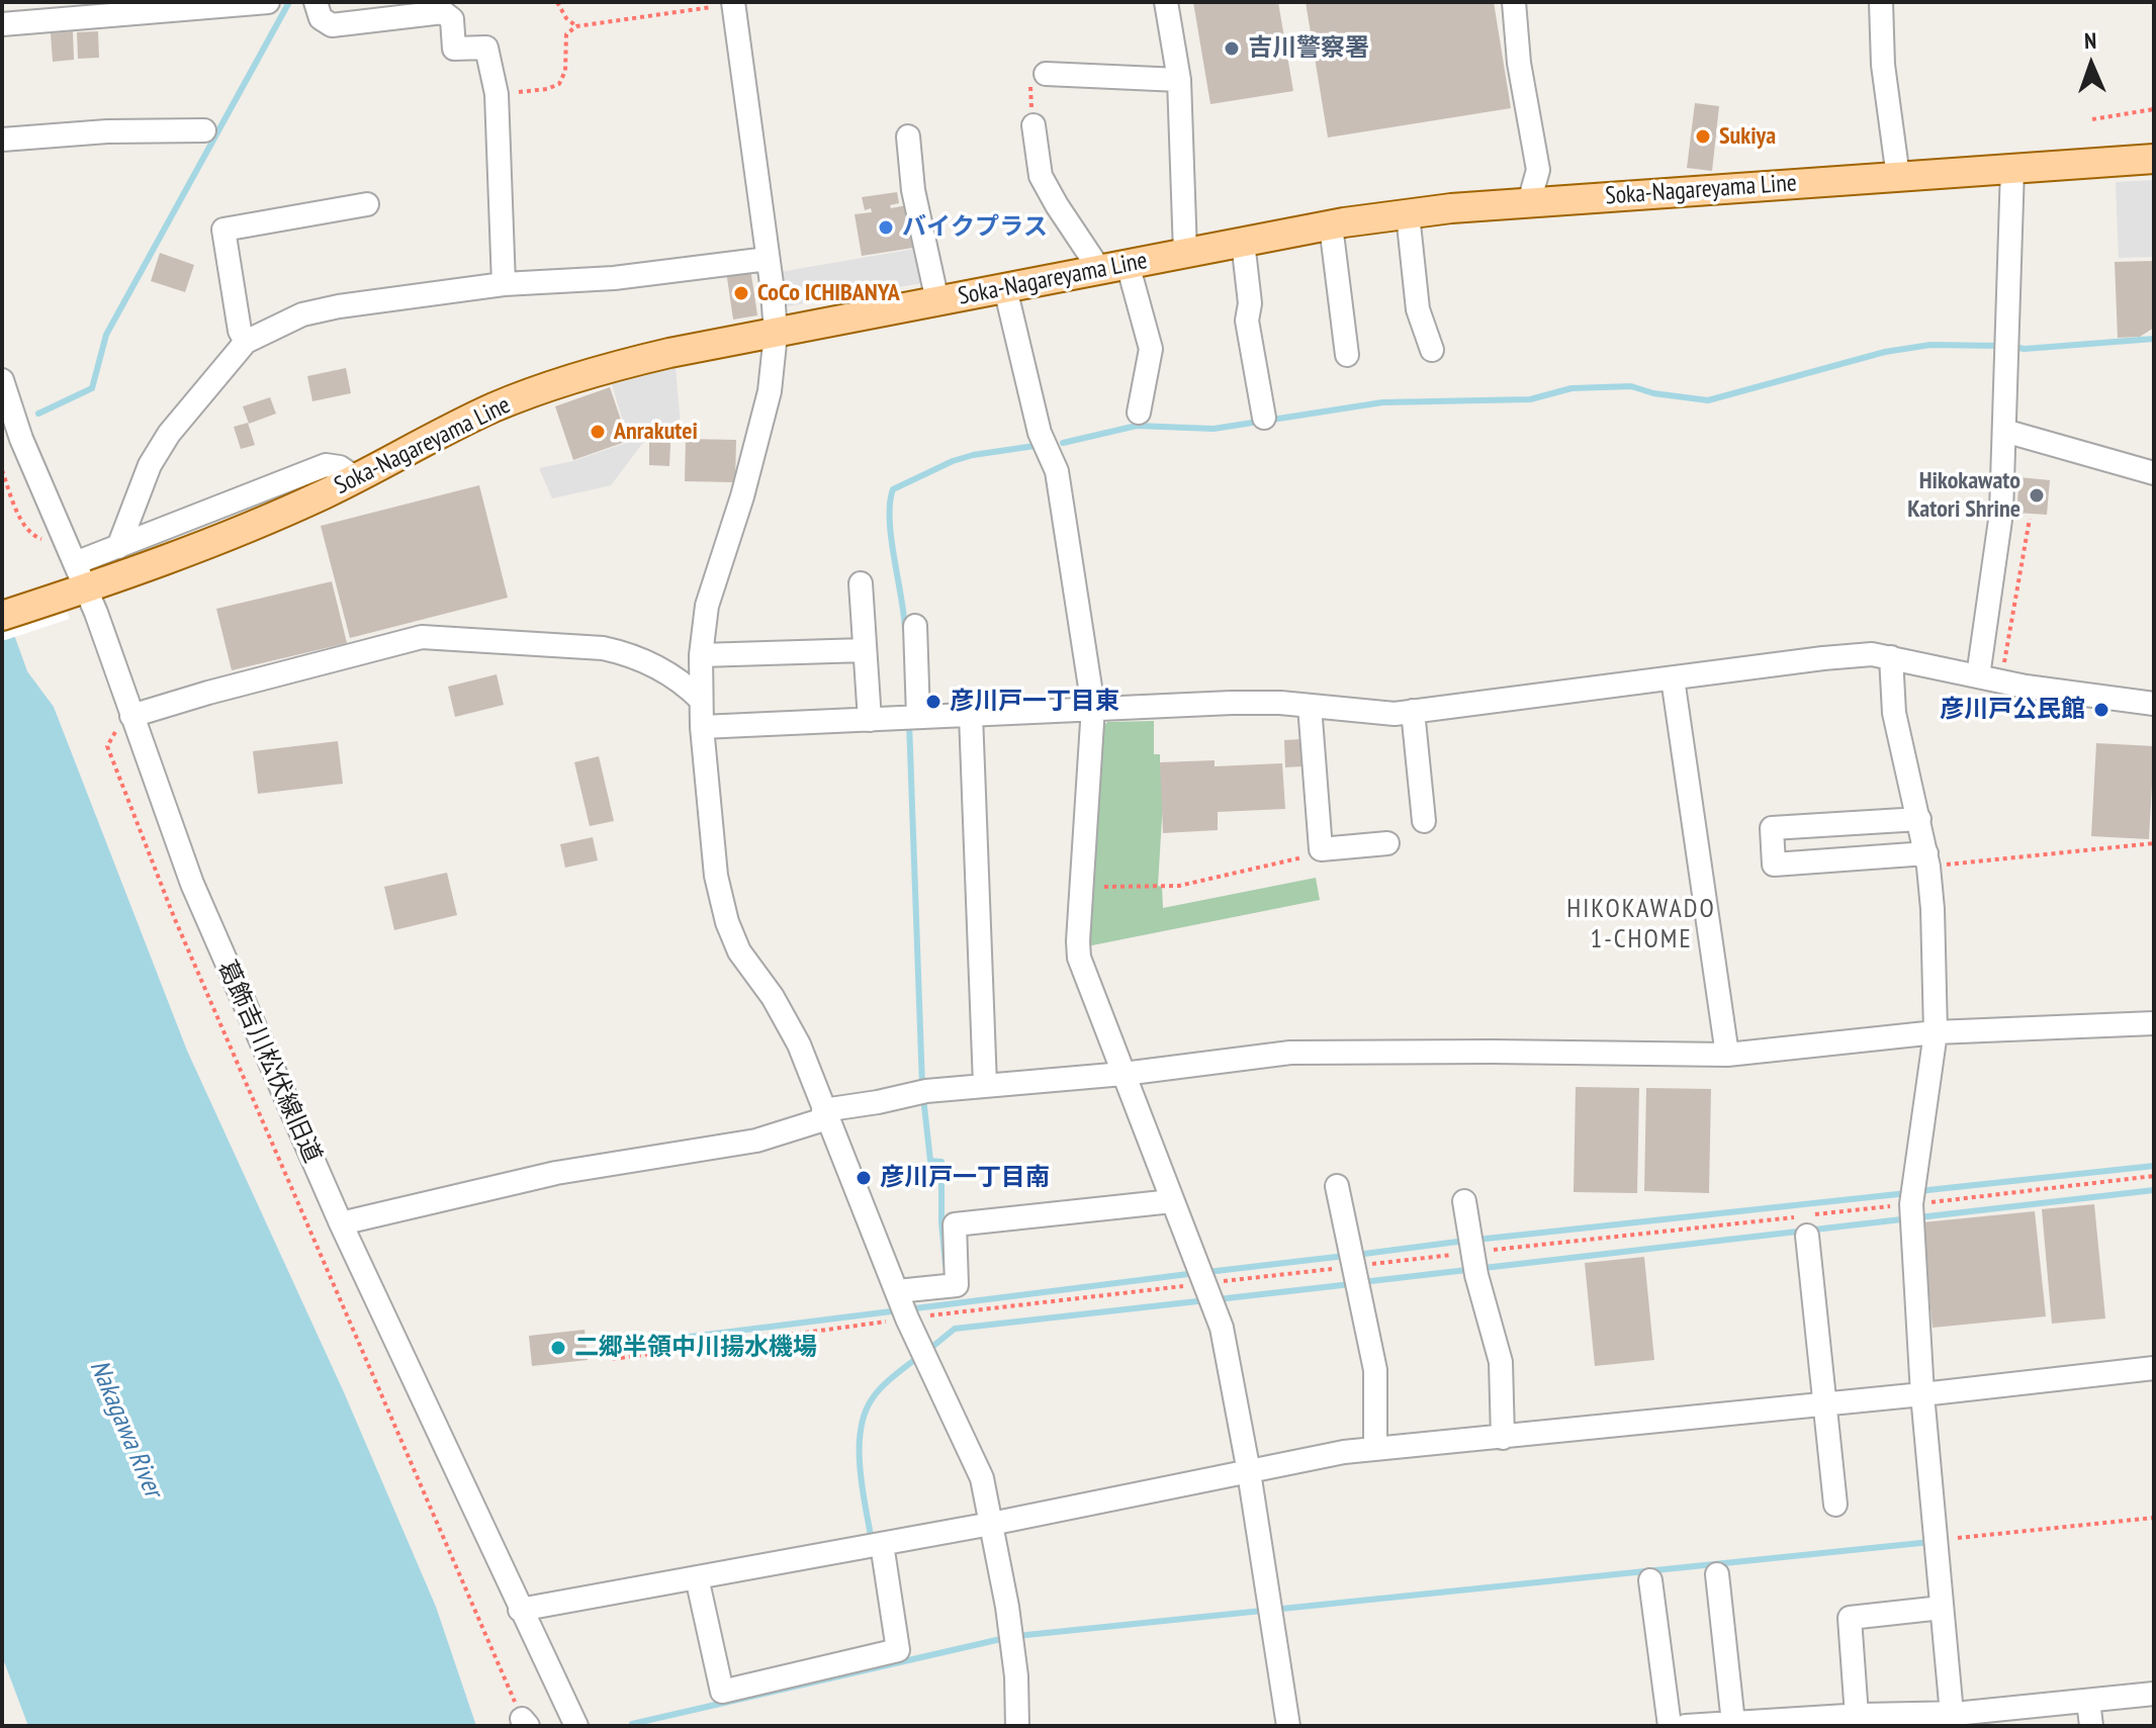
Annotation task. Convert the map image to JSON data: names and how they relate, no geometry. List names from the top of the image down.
{
  "streets": {
    "main road": ["Soka-Nagareyama Line"],
    "street": ["葛飾吉川松伏線旧道"]
  },
  "crossings": [
    ["Soka-Nagareyama Line", "葛飾吉川松伏線旧道"]
  ],
  "districts": ["HIKOKAWADO 1-CHOME"],
  "water": ["Nakagawa River"],
  "places": [
    "吉川警察署",
    "Sukiya",
    "バイクプラス",
    "CoCo ICHIBANYA",
    "Anrakutei",
    "Hikokawato Katori Shrine",
    "彦川戸一丁目東",
    "彦川戸公民館",
    "彦川戸一丁目南",
    "二郷半領中川揚水機場"
  ],
  "north": "top"
}
